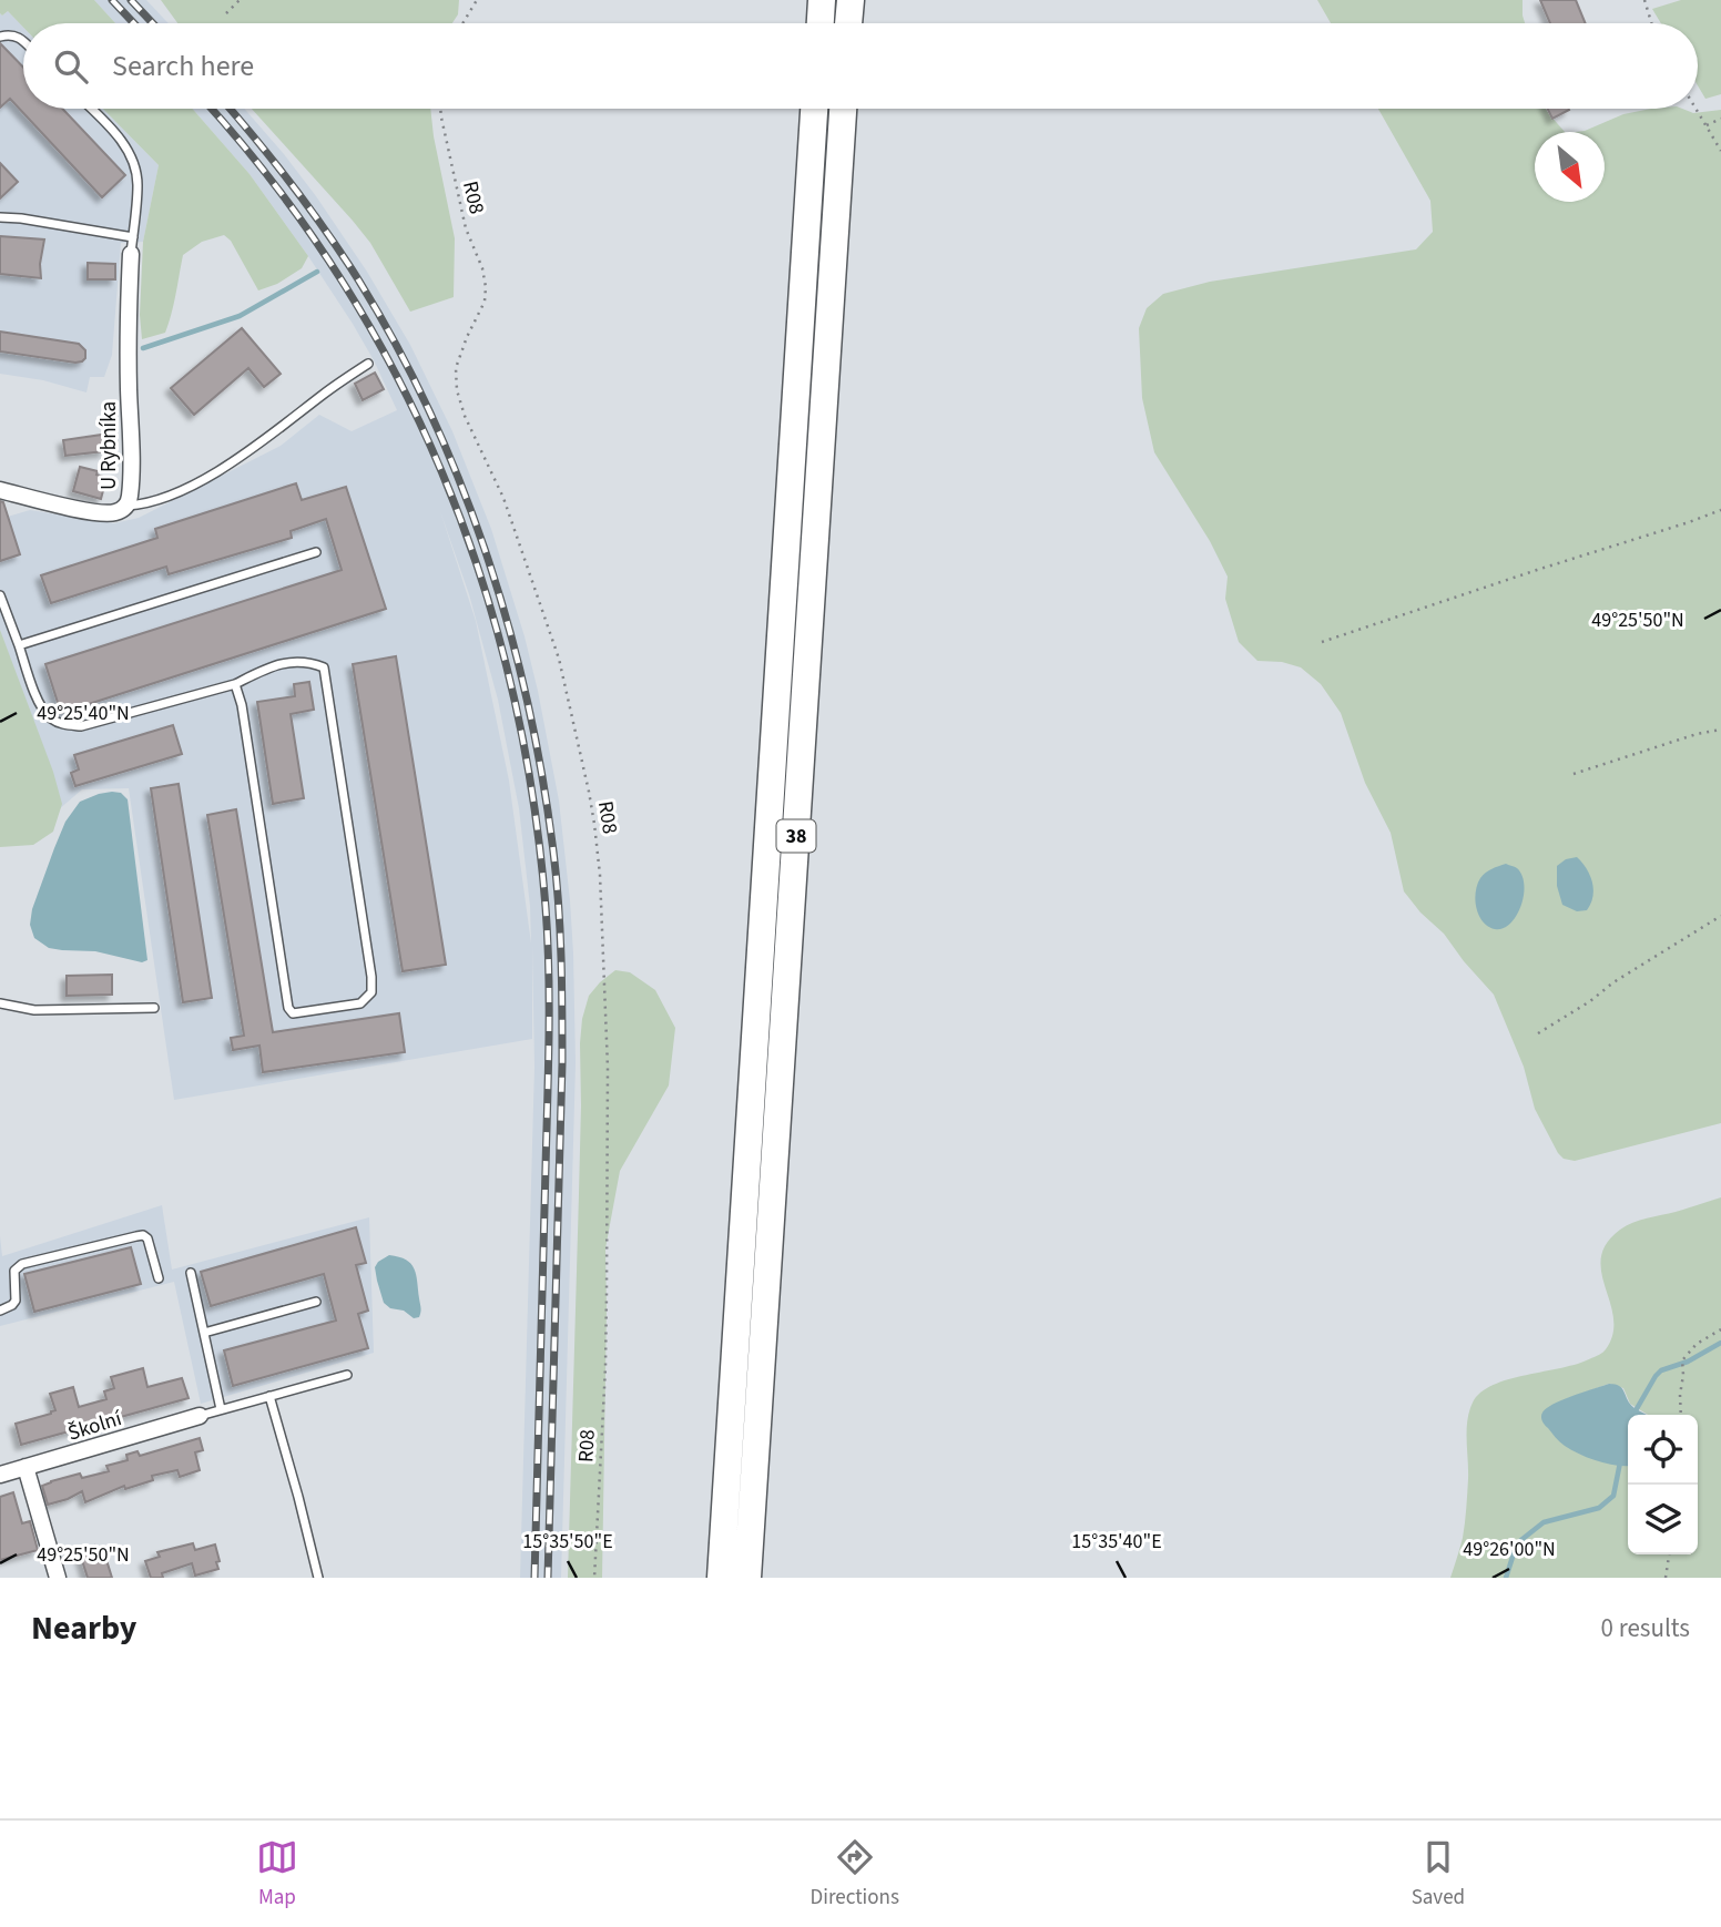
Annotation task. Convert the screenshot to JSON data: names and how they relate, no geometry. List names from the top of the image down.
{
  "streets": {
    "highway": ["38"],
    "street": ["U Rybníka", "Školní"],
    "path": ["R08"]
  },
  "north": "bottom right",
  "page": {
    "search": "Search here",
    "heading": ["Nearby", "0 results"],
    "nav": ["Map", "Directions", "Saved"]
  },
  "coordinates": [
    "49°25'50\"N",
    "49°25'40\"N",
    "15°35'50\"E",
    "15°35'40\"E",
    "49°26'00\"N"
  ]
}
